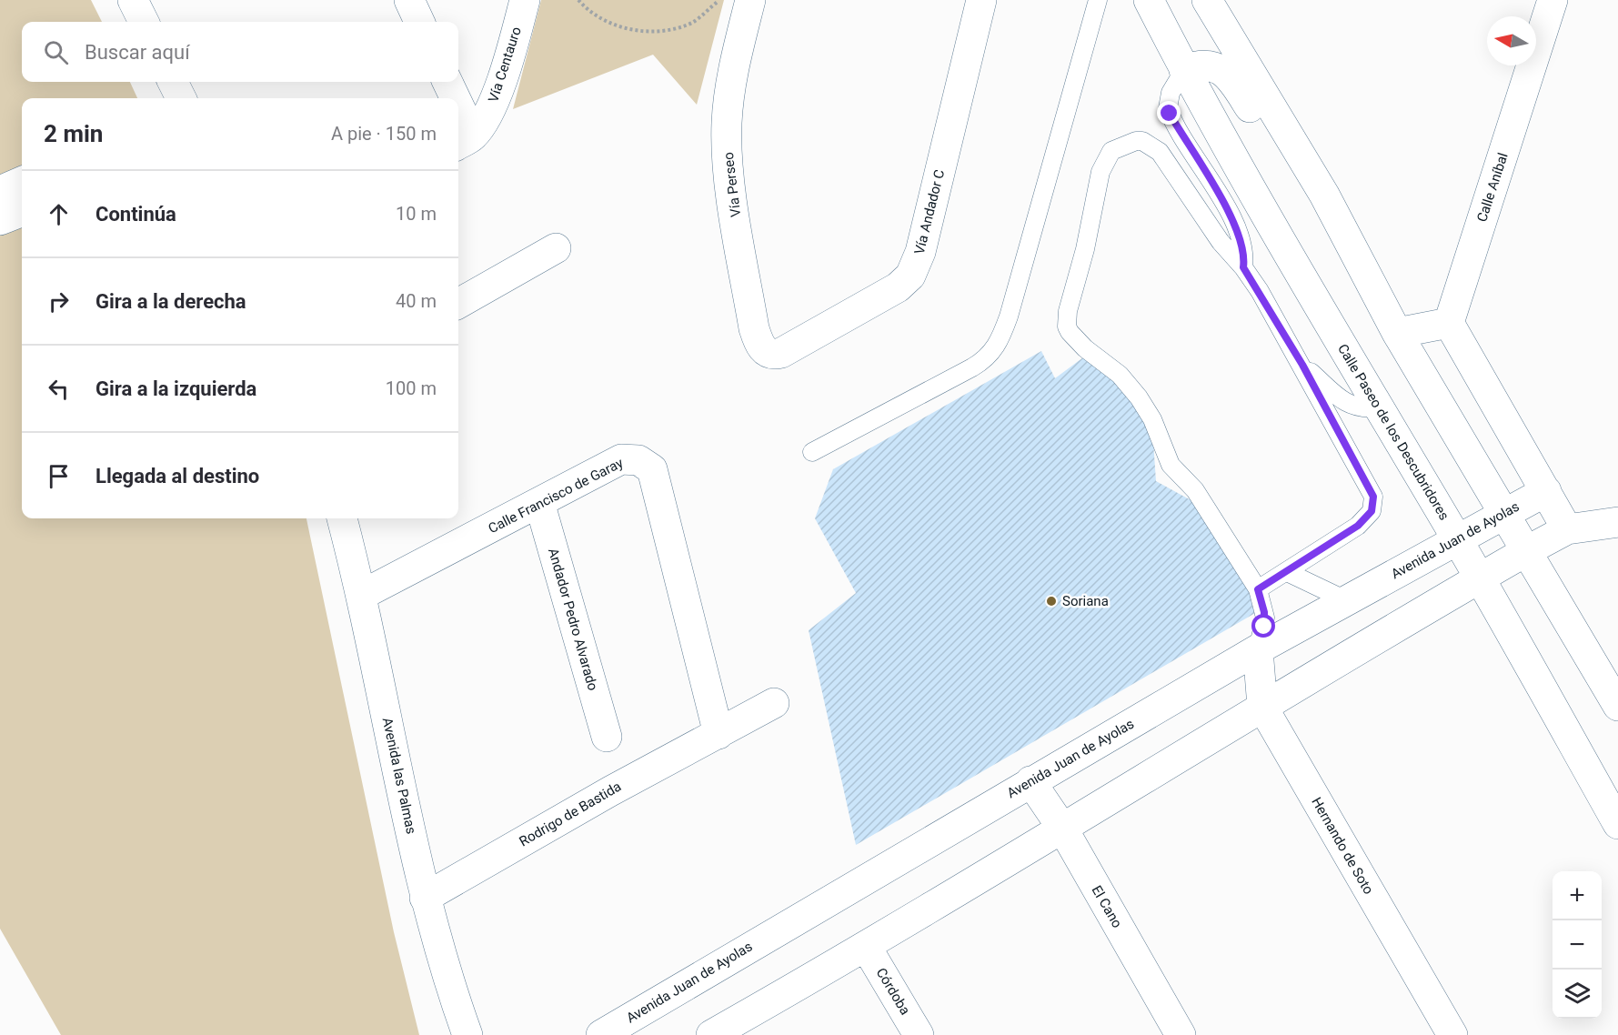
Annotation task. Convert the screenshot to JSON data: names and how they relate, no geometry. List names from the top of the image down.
{
  "streets": {
    "street": [
      "Vía Centauro",
      "Vía Perseo",
      "Calle Aníbal",
      "Vía Andador C",
      "Calle Paseo de los Descubridores",
      "Calle Francisco de Garay",
      "Avenida Juan de Ayolas",
      "Andador Pedro Alvarado",
      "Avenida las Palmas",
      "Rodrigo de Bastida",
      "Hernando de Soto",
      "El Cano",
      "Córdoba"
    ]
  },
  "crossings": [
    ["Vía Perseo", "Vía Andador C"],
    ["Calle Paseo de los Descubridores", "Avenida Juan de Ayolas"],
    ["Calle Francisco de Garay", "Andador Pedro Alvarado"],
    ["Calle Francisco de Garay", "Avenida las Palmas"],
    ["Calle Francisco de Garay", "Rodrigo de Bastida"],
    ["Avenida Juan de Ayolas", "Hernando de Soto"],
    ["Avenida Juan de Ayolas", "El Cano"],
    ["Avenida las Palmas", "Rodrigo de Bastida"]
  ],
  "places": ["Soriana"],
  "north": "left",
  "page": {
    "search": "Buscar aquí",
    "heading": ["2 min", "A pie · 150 m"],
    "list": [
      ["Continúa", "10 m"],
      ["Gira a la derecha", "40 m"],
      ["Gira a la izquierda", "100 m"],
      "Llegada al destino"
    ],
    "map_buttons": ["+", "−"]
  }
}
